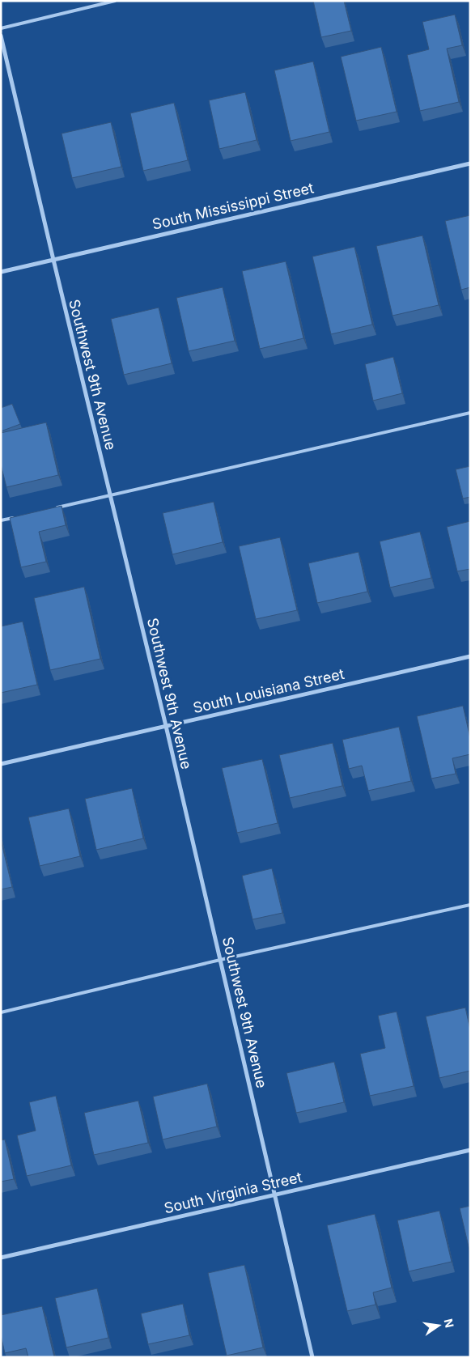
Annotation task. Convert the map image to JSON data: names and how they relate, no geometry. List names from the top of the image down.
{
  "streets": {
    "street": [
      "South Mississippi Street",
      "Southwest 9th Avenue",
      "South Louisiana Street",
      "South Virginia Street"
    ]
  },
  "crossings": [
    ["South Mississippi Street", "Southwest 9th Avenue"],
    ["Southwest 9th Avenue", "South Louisiana Street"],
    ["Southwest 9th Avenue", "South Virginia Street"]
  ],
  "north": "right"
}
